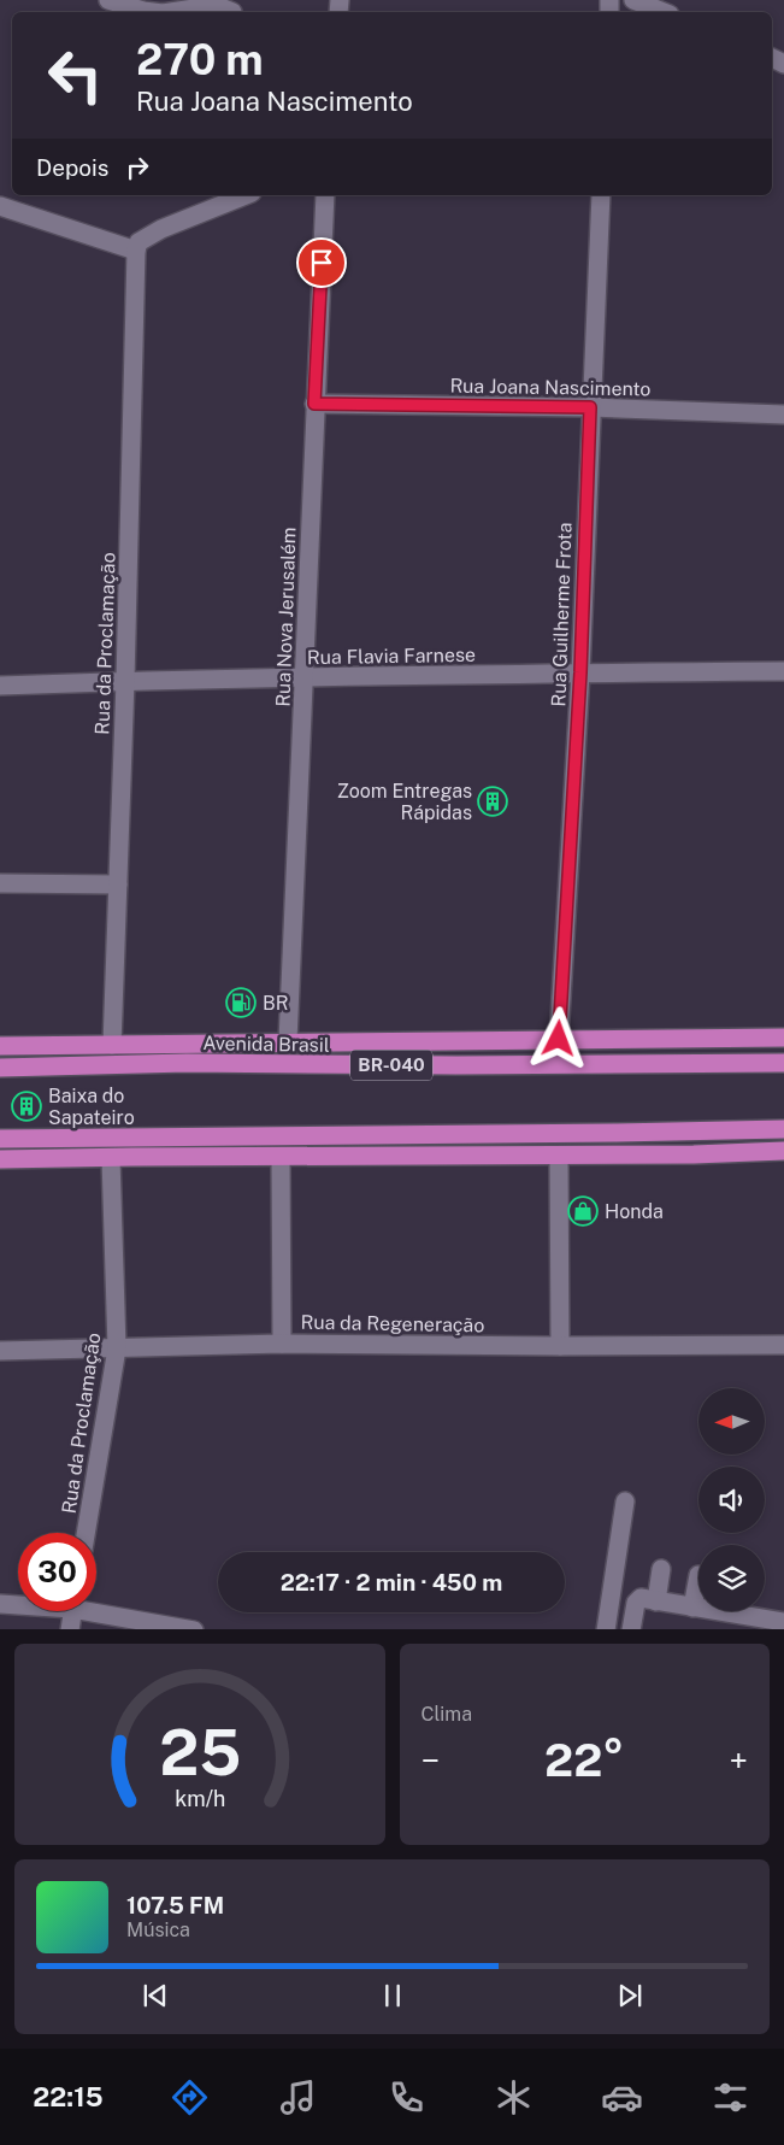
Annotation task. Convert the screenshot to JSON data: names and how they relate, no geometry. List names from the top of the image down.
{
  "streets": {
    "highway": ["Avenida Brasil", "BR-040"],
    "street": [
      "Rua Joana Nascimento",
      "Rua Guilherme Frota",
      "Rua Nova Jerusalém",
      "Rua da Proclamação",
      "Rua Flavia Farnese",
      "Rua da Regeneração"
    ]
  },
  "crossings": [
    ["Rua Joana Nascimento", "Rua Guilherme Frota"],
    ["Rua Joana Nascimento", "Rua Nova Jerusalém"],
    ["Rua Guilherme Frota", "Rua Flavia Farnese"],
    ["Rua Guilherme Frota", "Avenida Brasil"],
    ["Rua Nova Jerusalém", "Rua Flavia Farnese"],
    ["Rua Nova Jerusalém", "Avenida Brasil"],
    ["Rua da Proclamação", "Rua Flavia Farnese"],
    ["Rua da Proclamação", "Avenida Brasil"],
    ["Rua da Proclamação", "Rua da Regeneração"]
  ],
  "places": {
    "building": ["Zoom Entregas Rápidas", "Baixa do Sapateiro"],
    "fuel station": ["BR"],
    "shop": ["Honda"]
  },
  "north": "left",
  "page": {
    "turn": ["270 m", "Rua Joana Nascimento"],
    "then": "Depois",
    "limit": "30",
    "trip": "22:17 · 2 min · 450 m",
    "tile": "Clima",
    "heat": ["−", "22°", "+"],
    "song": ["107.5 FM", "Música"],
    "tabs": "22:15",
    "gauge": ["25", "km/h"]
  }
}
